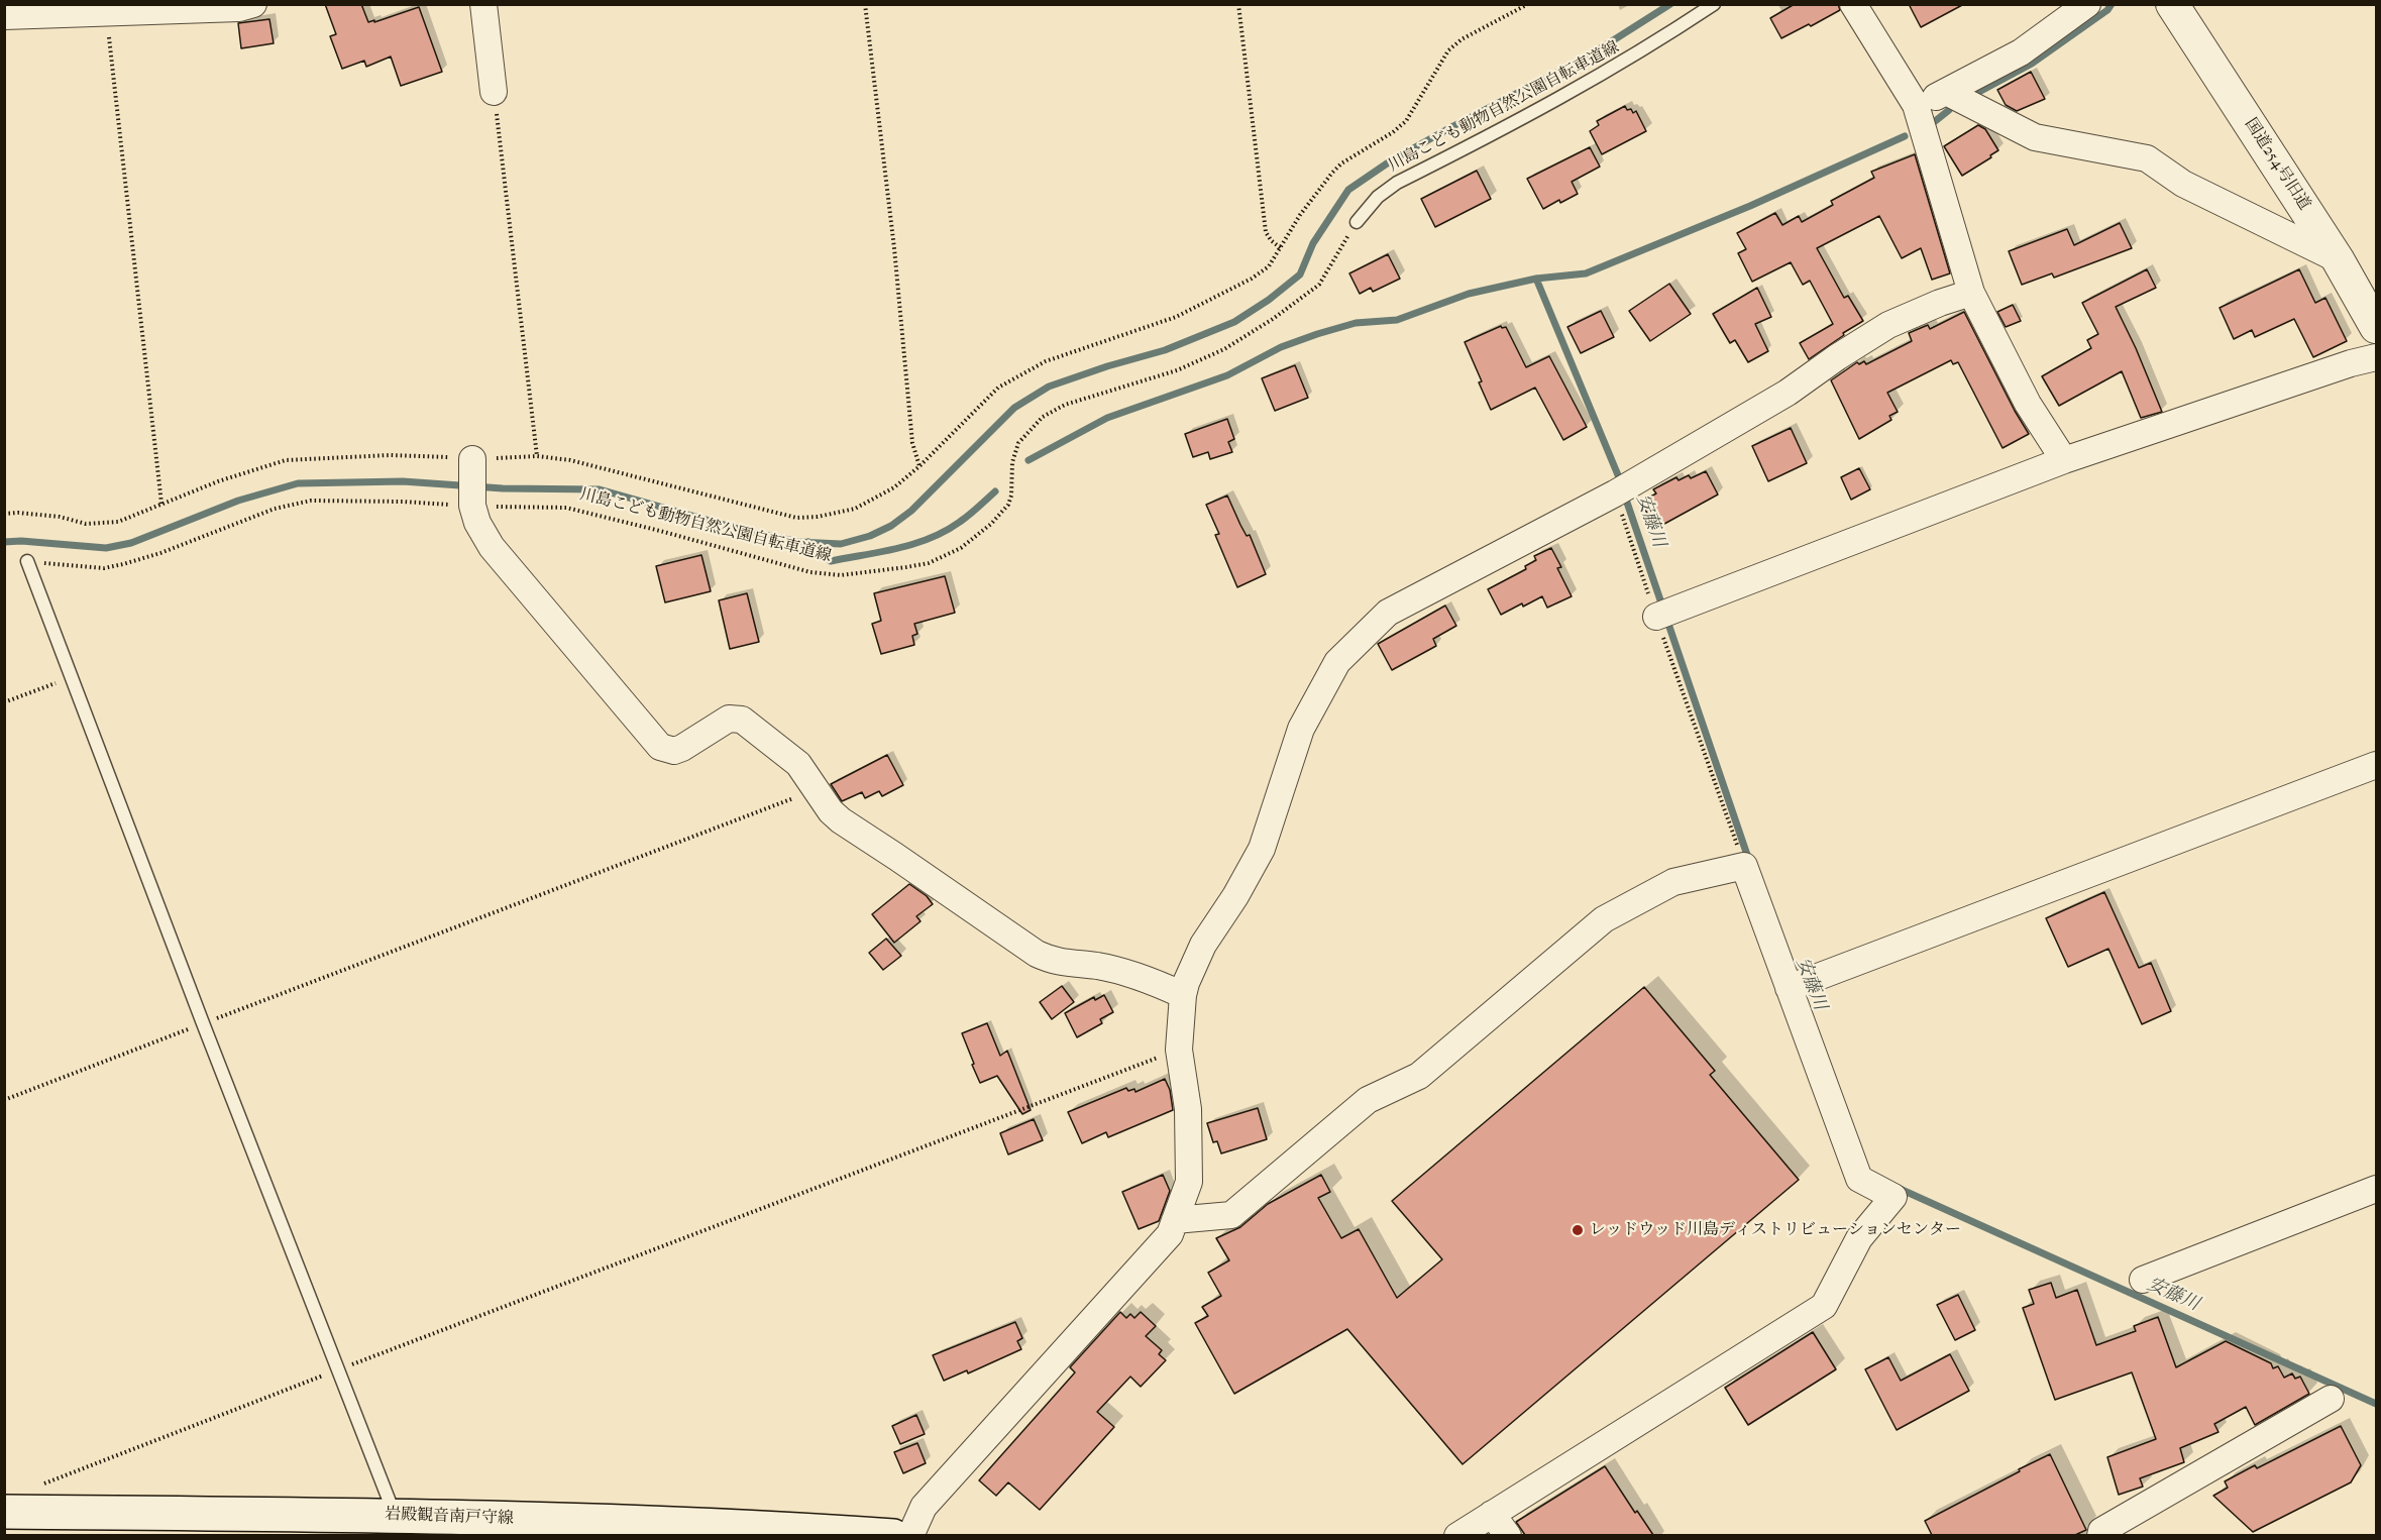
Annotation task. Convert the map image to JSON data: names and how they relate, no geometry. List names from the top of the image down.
{
  "streets": {
    "main road": ["岩殿観音南戸守線"],
    "street": ["国道254号旧道"],
    "lane": ["川島こども動物自然公園自転車道線"]
  },
  "water": ["安藤川"],
  "places": ["レッドウッド川島ディストリビューションセンター"]
}
